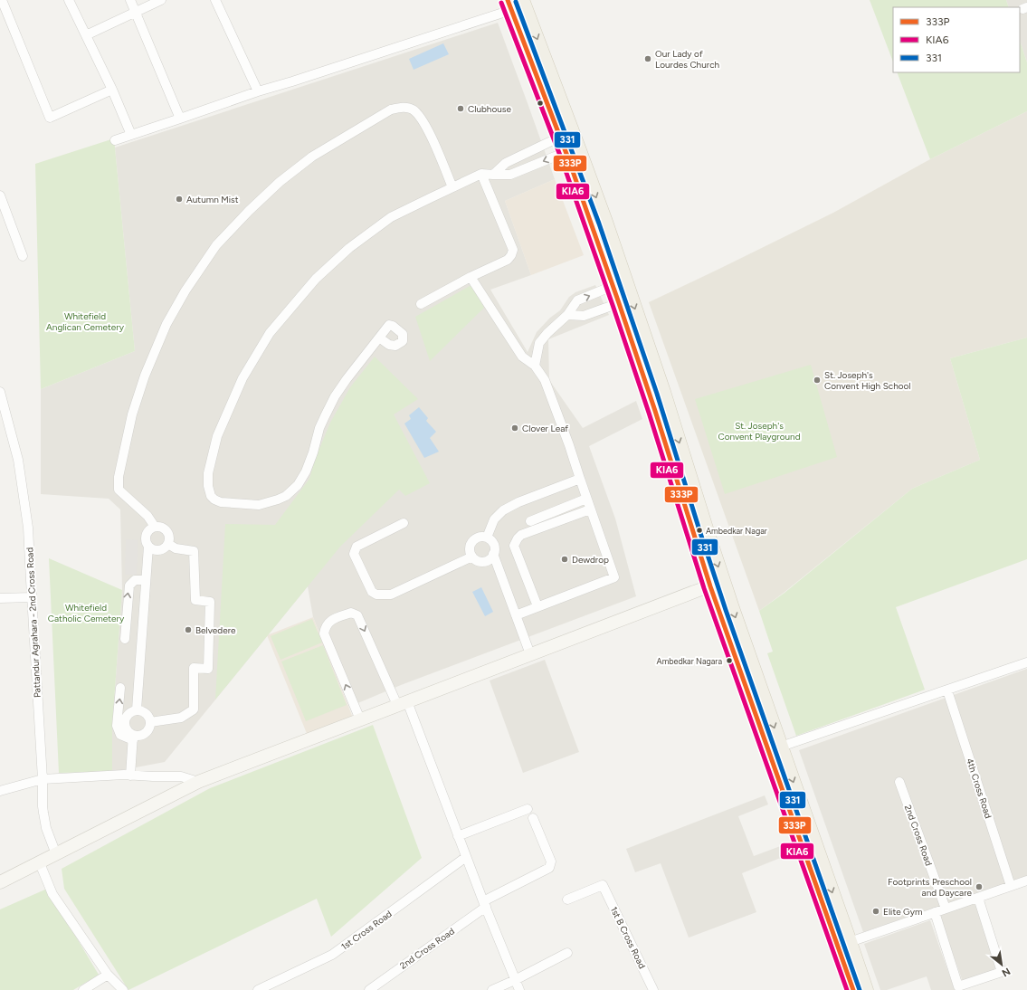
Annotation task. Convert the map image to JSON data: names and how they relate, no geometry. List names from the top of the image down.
{
  "streets": {
    "street": [
      "Pattandur Agrahara - 2nd Cross Road",
      "4th Cross Road",
      "2nd Cross Road",
      "1st Cross Road",
      "1st B Cross Road"
    ]
  },
  "parks": ["Whitefield Anglican Cemetery", "St. Joseph's Convent Playground", "Whitefield Catholic Cemetery"],
  "places": [
    "Our Lady of Lourdes Church",
    "Clubhouse",
    "Autumn Mist",
    "St. Joseph's Convent High School",
    "Clover Leaf",
    "Ambedkar Nagar",
    "Dewdrop",
    "Belvedere",
    "Ambedkar Nagara",
    "Footprints Preschool and Daycare",
    "Elite Gym"
  ],
  "lines": ["transit line 333P", "transit line 331", "transit line KIA6"],
  "legend": ["333P", "KIA6", "331"],
  "north": "bottom right"
}
